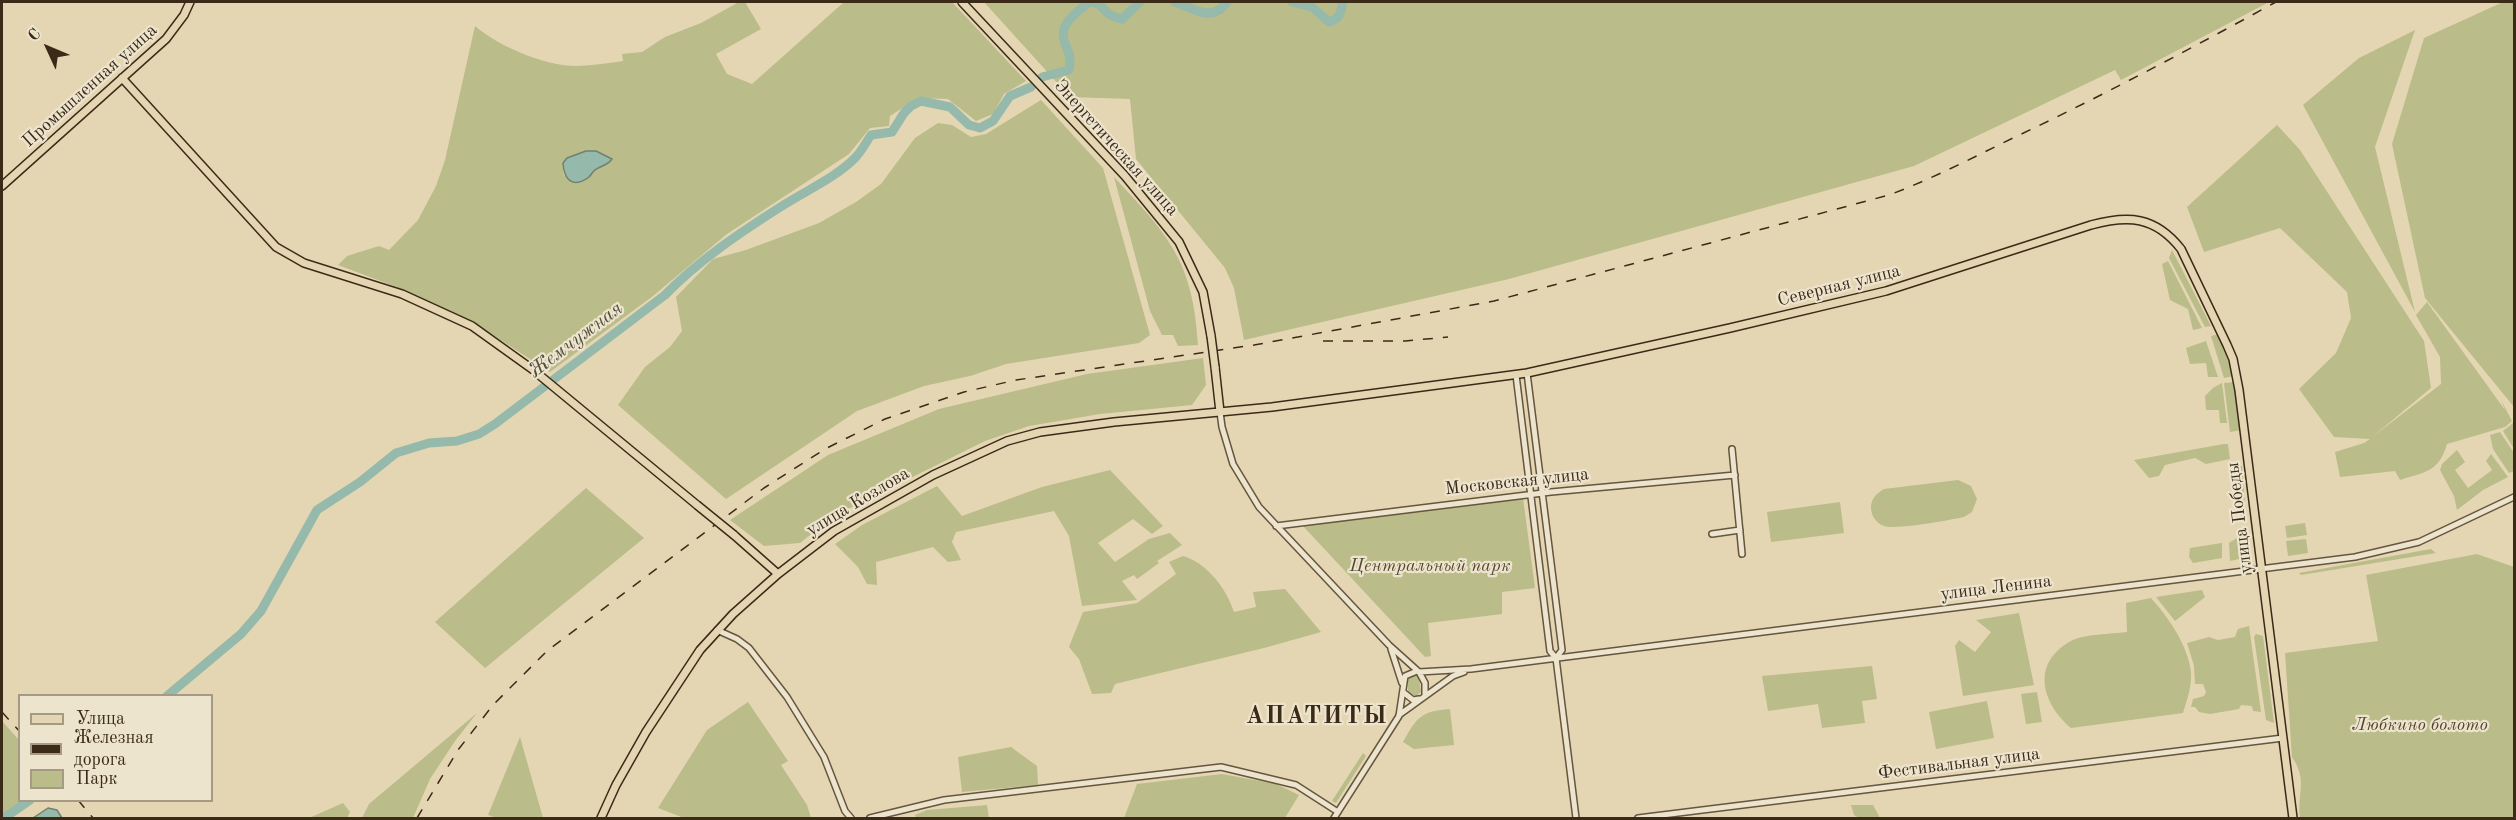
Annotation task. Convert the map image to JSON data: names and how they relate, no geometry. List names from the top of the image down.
{
  "streets": {
    "main road": [
      "Промышленная улица",
      "Энергетическая улица",
      "Северная улица",
      "улица Козлова",
      "улица Победы"
    ],
    "street": ["Московская улица", "улица Ленина", "Фестивальная улица"]
  },
  "crossings": [
    ["Энергетическая улица", "улица Козлова"],
    ["Северная улица", "улица Победы"],
    ["улица Победы", "улица Ленина"],
    ["улица Победы", "Фестивальная улица"]
  ],
  "districts": ["АПАТИТЫ"],
  "water": ["Жемчужная"],
  "parks": ["Центральный парк", "Любкино болото"],
  "legend": ["Улица", "Железная дорога", "Парк"],
  "north": "top left"
}
